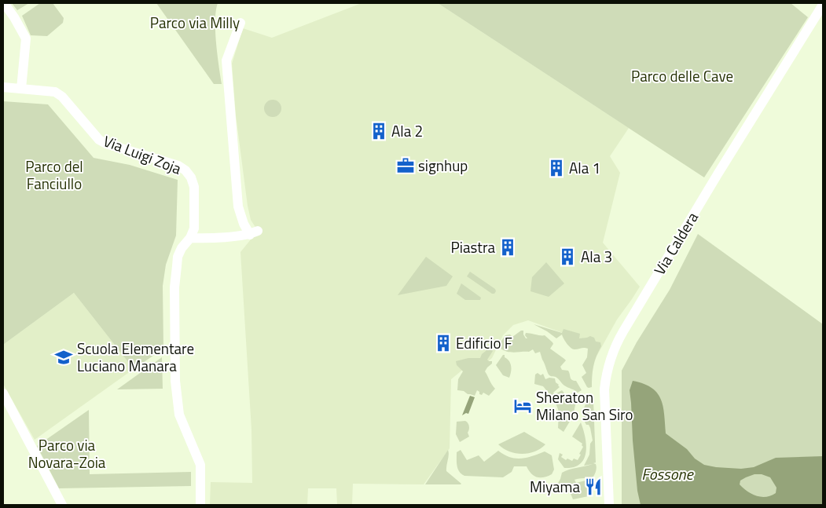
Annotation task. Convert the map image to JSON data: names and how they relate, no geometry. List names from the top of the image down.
{
  "streets": {
    "street": ["Via Luigi Zoja", "Via Caldera"]
  },
  "water": ["Fossone"],
  "parks": [
    "Parco via Milly",
    "Parco delle Cave",
    "Parco del Fanciullo",
    "Parco via Novara-Zoia"
  ],
  "places": {
    "building": [
      "Ala 2",
      "Ala 1",
      "Piastra",
      "Ala 3",
      "Edificio F"
    ],
    "office": ["signhup"],
    "school or university": ["Scuola Elementare Luciano Manara"],
    "hotel": ["Sheraton Milano San Siro"],
    "restaurant": ["Miyama"]
  }
}
